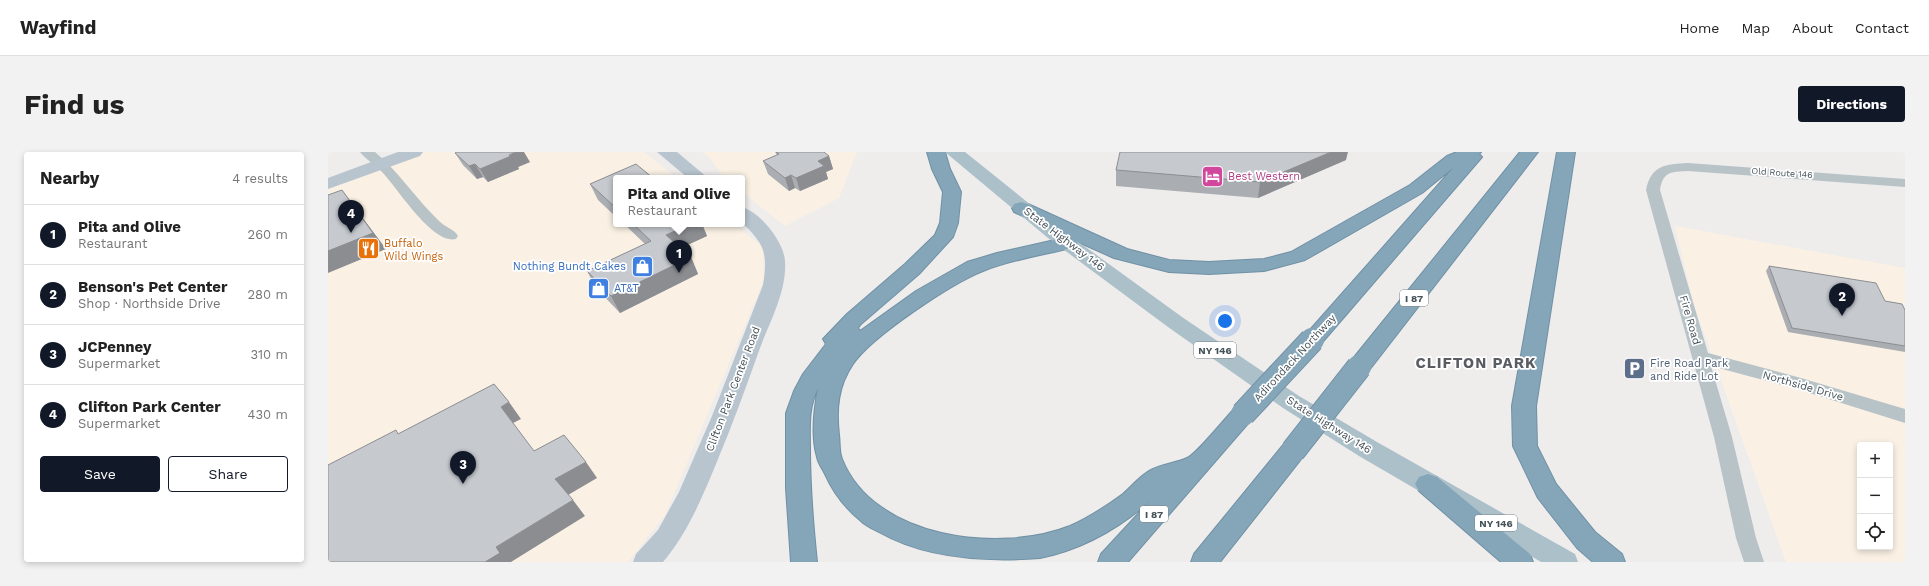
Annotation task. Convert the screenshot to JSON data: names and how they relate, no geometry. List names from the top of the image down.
{
  "streets": {
    "highway": ["I 87", "Adirondack Northway"],
    "main road": ["State Highway 146", "NY 146"],
    "street": [
      "Old Route 146",
      "Fire Road",
      "Northside Drive",
      "Clifton Park Center Road"
    ]
  },
  "crossings": [
    ["Old Route 146", "Fire Road"],
    ["Fire Road", "Northside Drive"]
  ],
  "districts": ["CLIFTON PARK"],
  "places": {
    "hotel": ["Best Western"],
    "restaurant": ["Buffalo Wild Wings"],
    "shop": ["Nothing Bundt Cakes", "AT&T"],
    "parking": ["Fire Road Park and Ride Lot"]
  },
  "page": {
    "header": "Wayfind",
    "nav": [
      "Home",
      "Map",
      "About",
      "Contact"
    ],
    "buttons": [
      "Directions",
      ["Save", "Share"]
    ],
    "title": "Find us",
    "heading": ["Nearby", "4 results"],
    "popup": ["Pita and Olive", "Restaurant"],
    "pins": [
      "4",
      "1",
      "2",
      "3"
    ],
    "list": [
      {
        "mark": "1",
        "name": "Pita and Olive",
        "note": "Restaurant",
        "value": "260 m"
      },
      {
        "mark": "2",
        "name": "Benson's Pet Center",
        "note": "Shop · Northside Drive",
        "value": "280 m"
      },
      {
        "mark": "3",
        "name": "JCPenney",
        "note": "Supermarket",
        "value": "310 m"
      },
      {
        "mark": "4",
        "name": "Clifton Park Center",
        "note": "Supermarket",
        "value": "430 m"
      }
    ],
    "map_buttons": ["+", "−"]
  }
}
